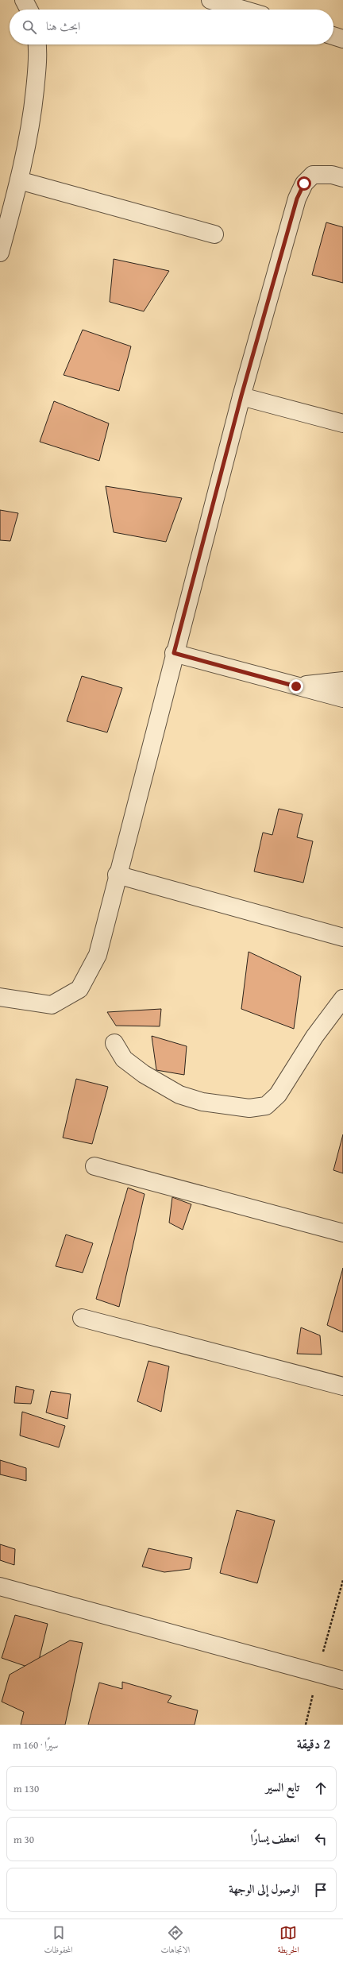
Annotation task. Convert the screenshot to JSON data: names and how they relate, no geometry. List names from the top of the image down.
{
  "page": {
    "search": "ابحث هنا",
    "heading": ["2 دقيقة", "سيرًا · 160 m"],
    "list": [
      ["تابع السير", "130 m"],
      ["انعطف يسارًا", "30 m"],
      "الوصول إلى الوجهة"
    ],
    "nav": ["الخريطة", "الاتجاهات", "المحفوظات"]
  }
}
